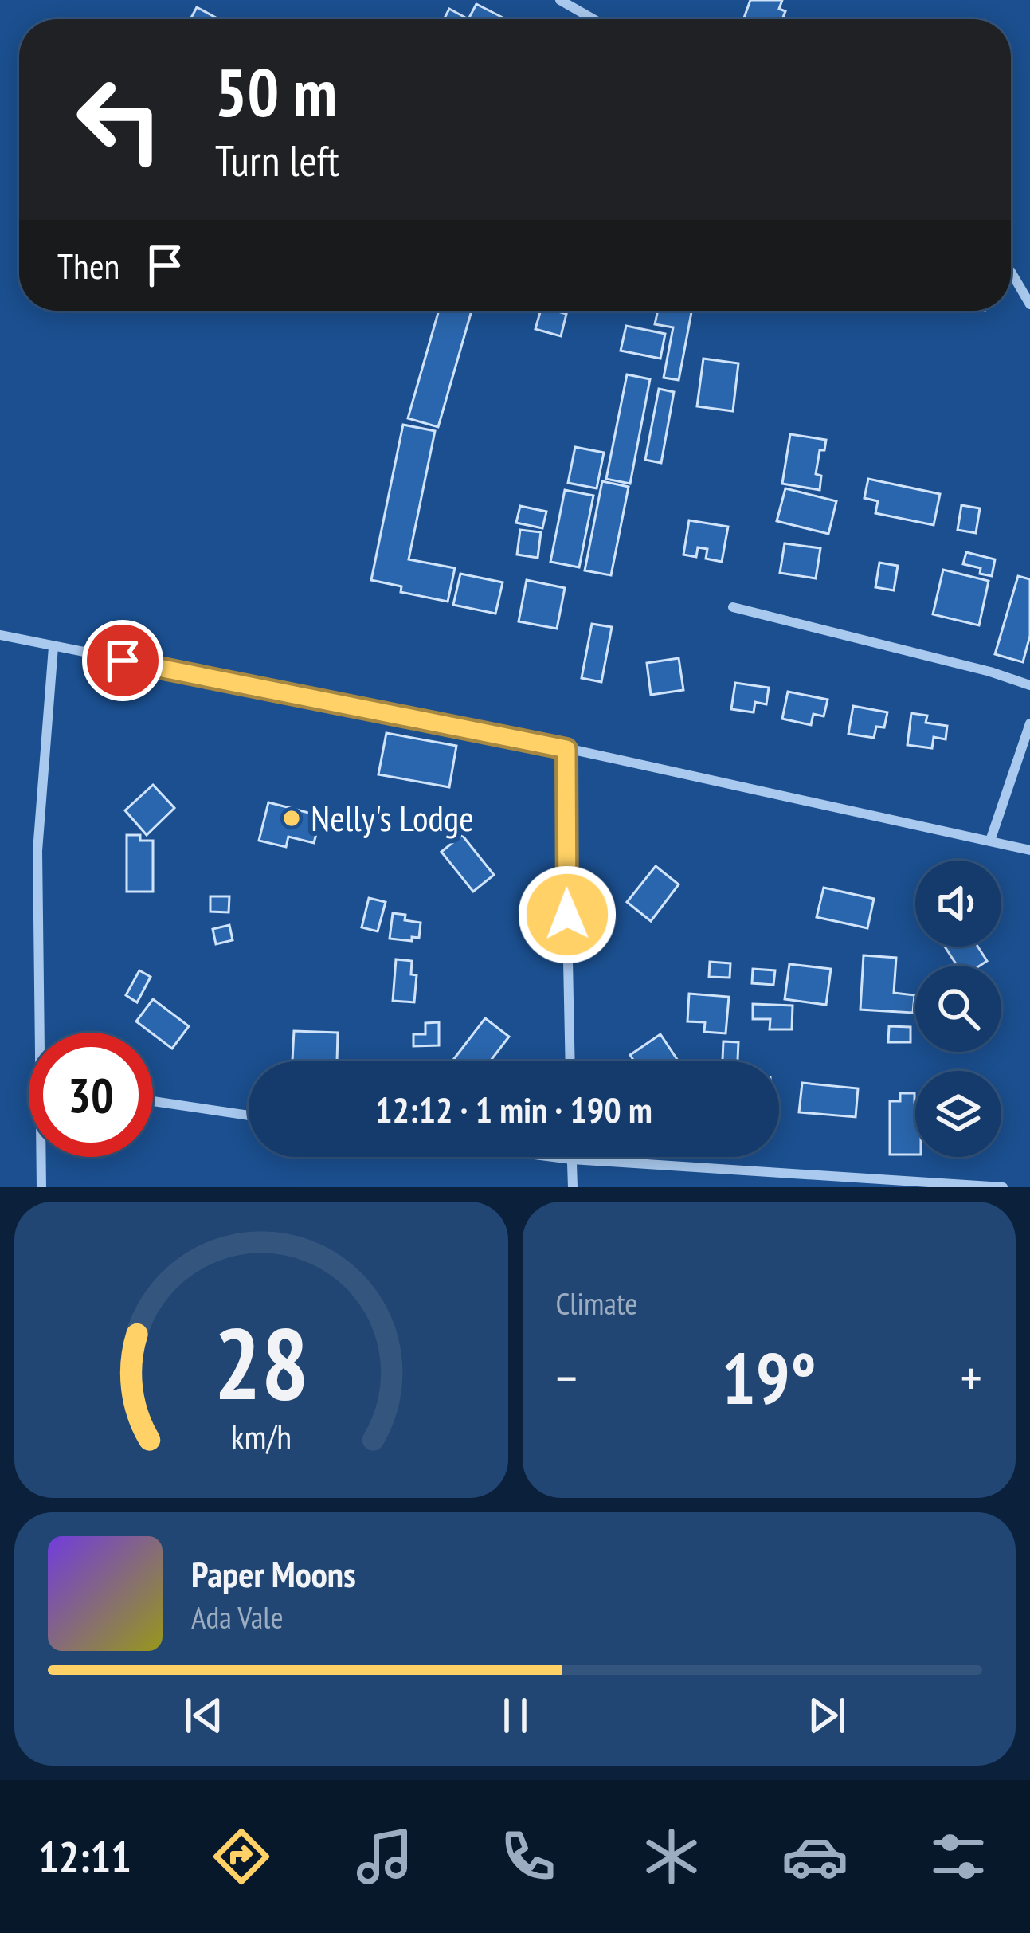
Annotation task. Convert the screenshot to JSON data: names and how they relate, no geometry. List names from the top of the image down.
{
  "places": ["Nelly's Lodge"],
  "page": {
    "turn": ["50 m", "Turn left"],
    "then": "Then",
    "limit": "30",
    "trip": "12:12 · 1 min · 190 m",
    "tile": "Climate",
    "heat": ["−", "19°", "+"],
    "song": ["Paper Moons", "Ada Vale"],
    "tabs": "12:11",
    "gauge": ["28", "km/h"]
  }
}
